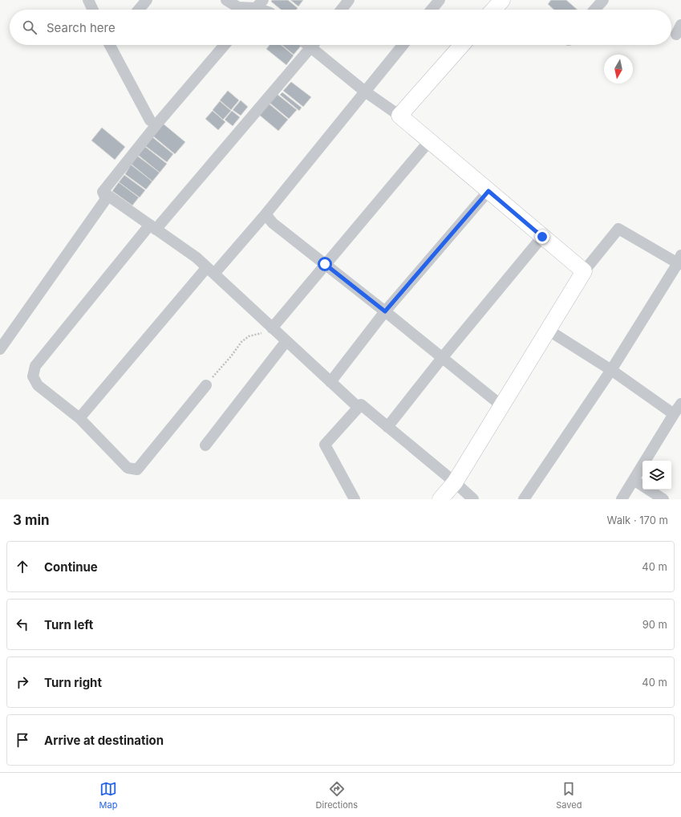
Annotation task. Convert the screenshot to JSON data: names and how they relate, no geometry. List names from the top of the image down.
{
  "north": "bottom",
  "page": {
    "search": "Search here",
    "heading": ["3 min", "Walk · 170 m"],
    "list": [
      ["Continue", "40 m"],
      ["Turn left", "90 m"],
      ["Turn right", "40 m"],
      "Arrive at destination"
    ],
    "nav": ["Map", "Directions", "Saved"]
  }
}
